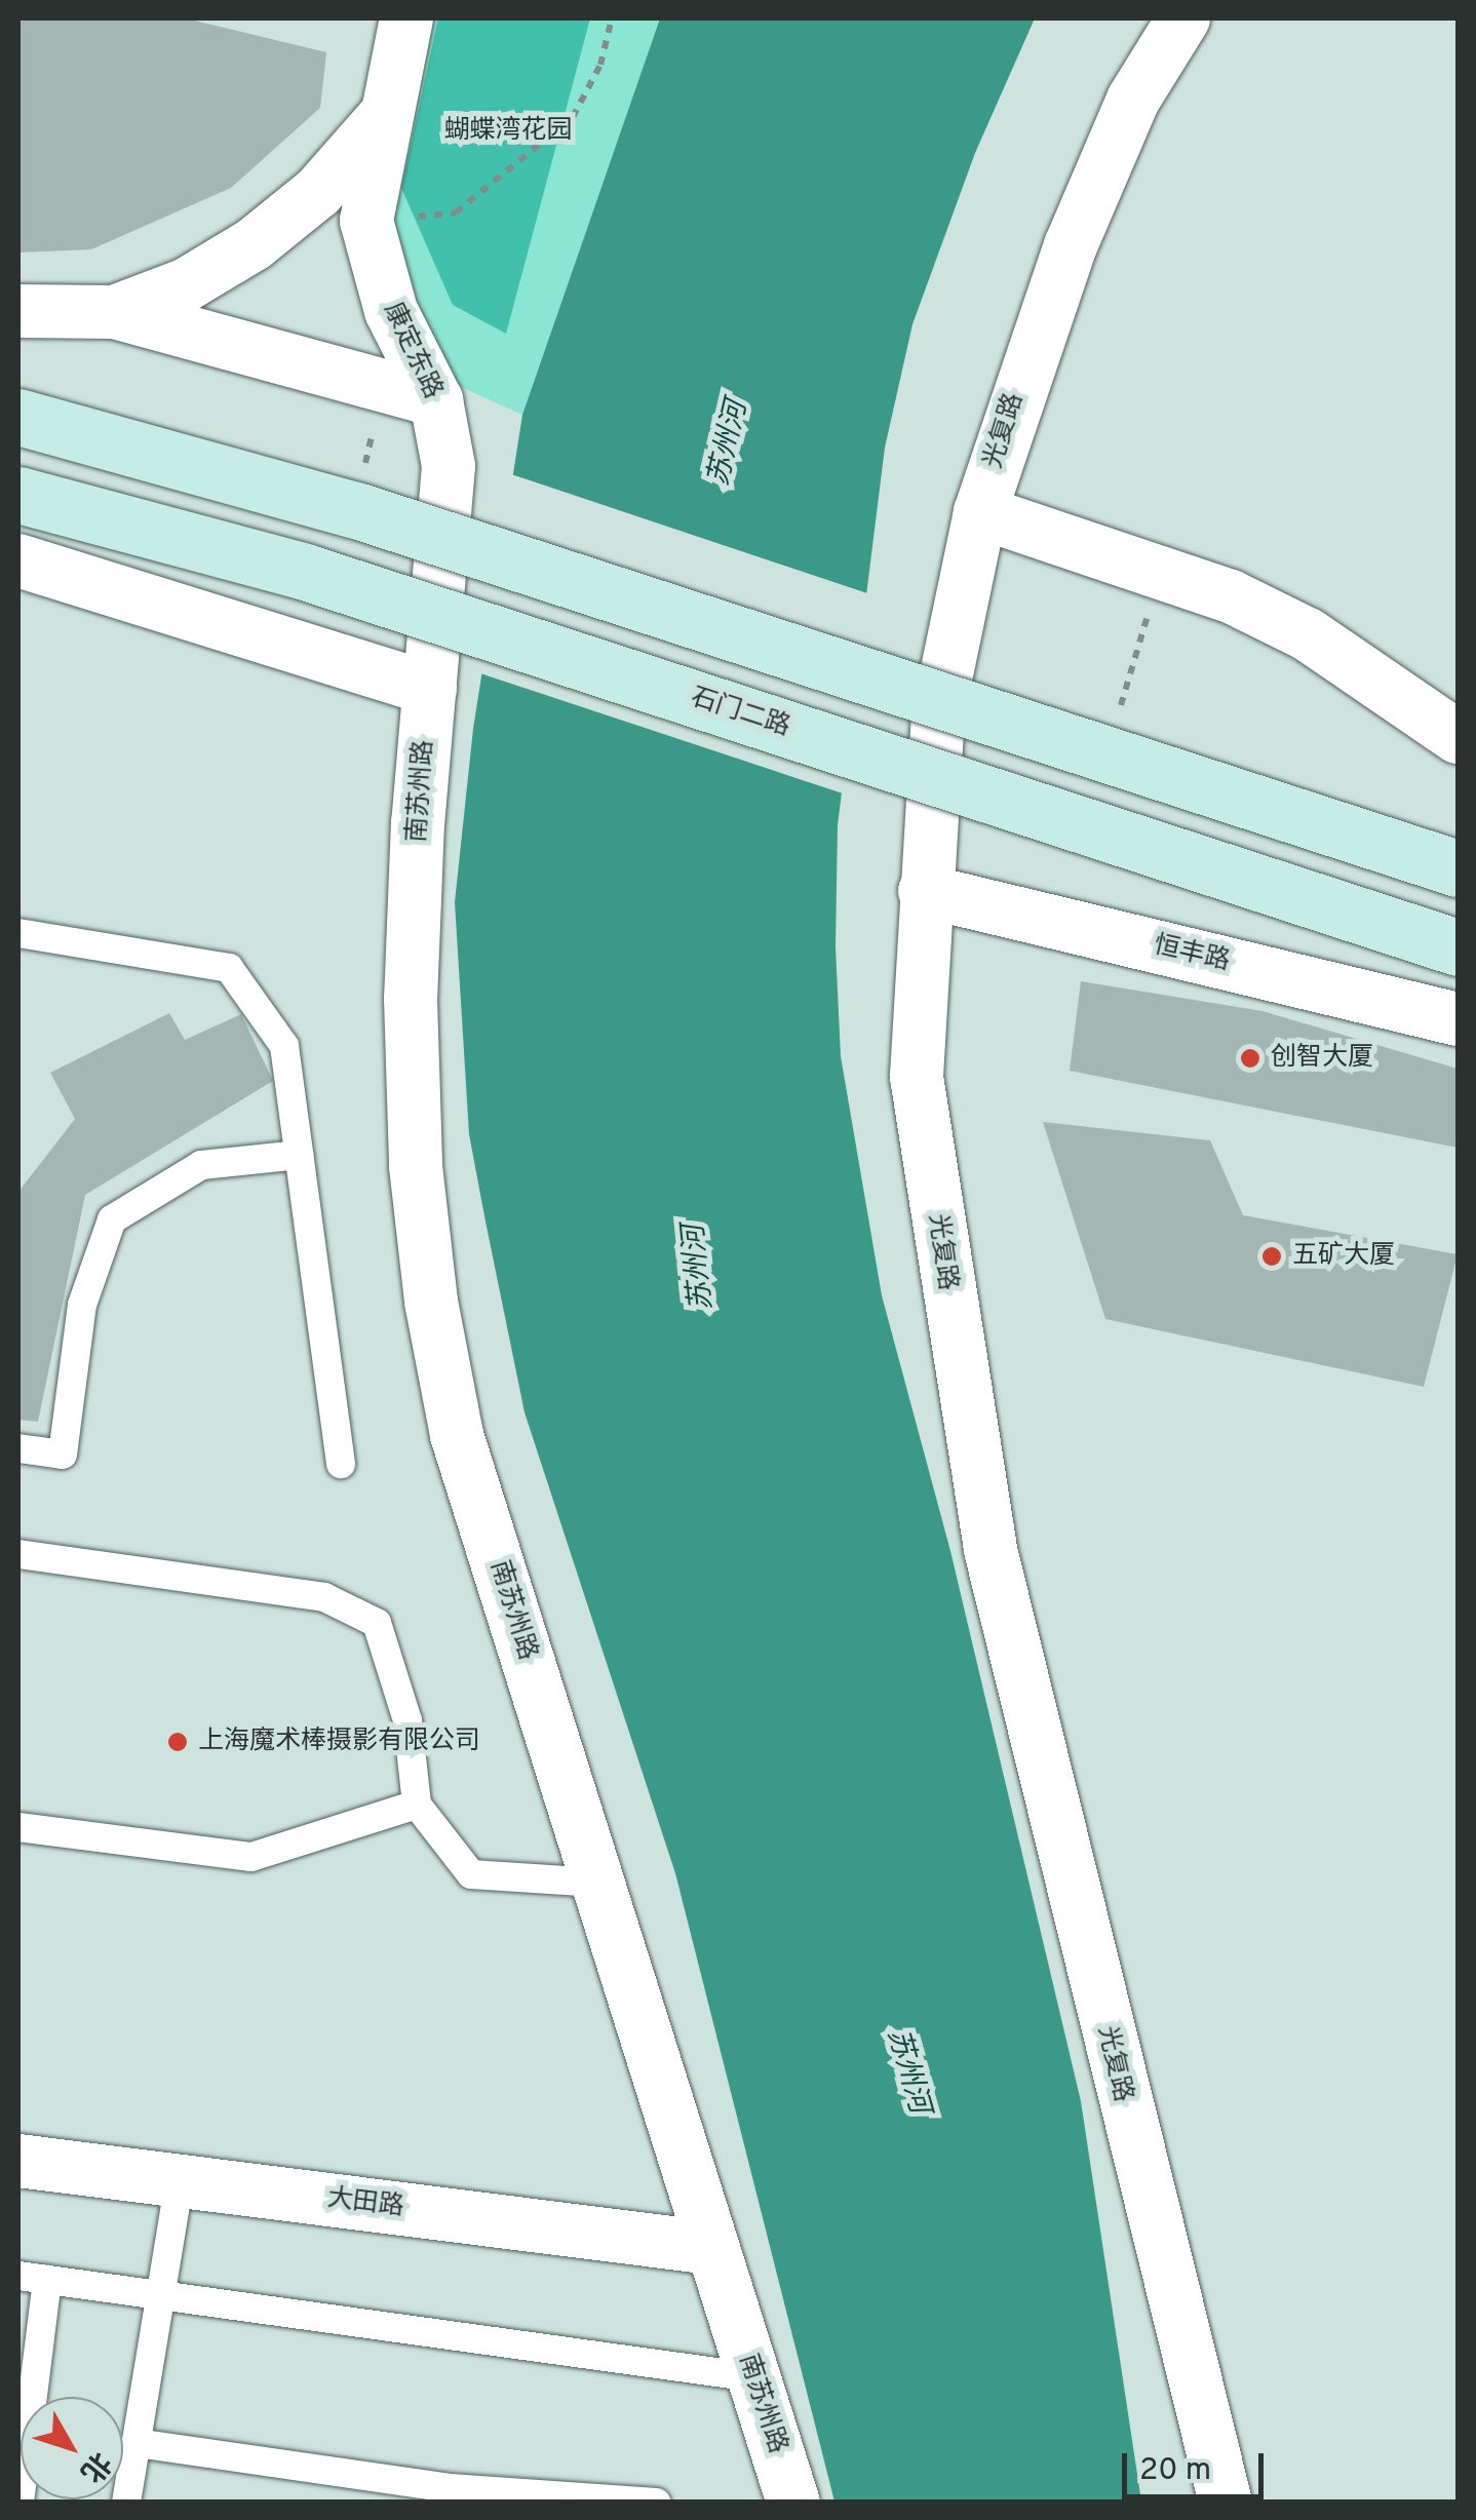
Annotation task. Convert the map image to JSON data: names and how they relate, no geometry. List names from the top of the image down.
{
  "streets": {
    "main road": ["石门二路"],
    "street": [
      "康定东路",
      "光复路",
      "南苏州路",
      "恒丰路",
      "大田路"
    ]
  },
  "crossings": [
    ["康定东路", "南苏州路"],
    ["光复路", "恒丰路"],
    ["南苏州路", "大田路"]
  ],
  "water": ["苏州河"],
  "parks": ["蝴蝶湾花园"],
  "places": ["创智大厦", "五矿大厦", "上海魔术棒摄影有限公司"],
  "scale_bar": "20 m",
  "north": "bottom right"
}
